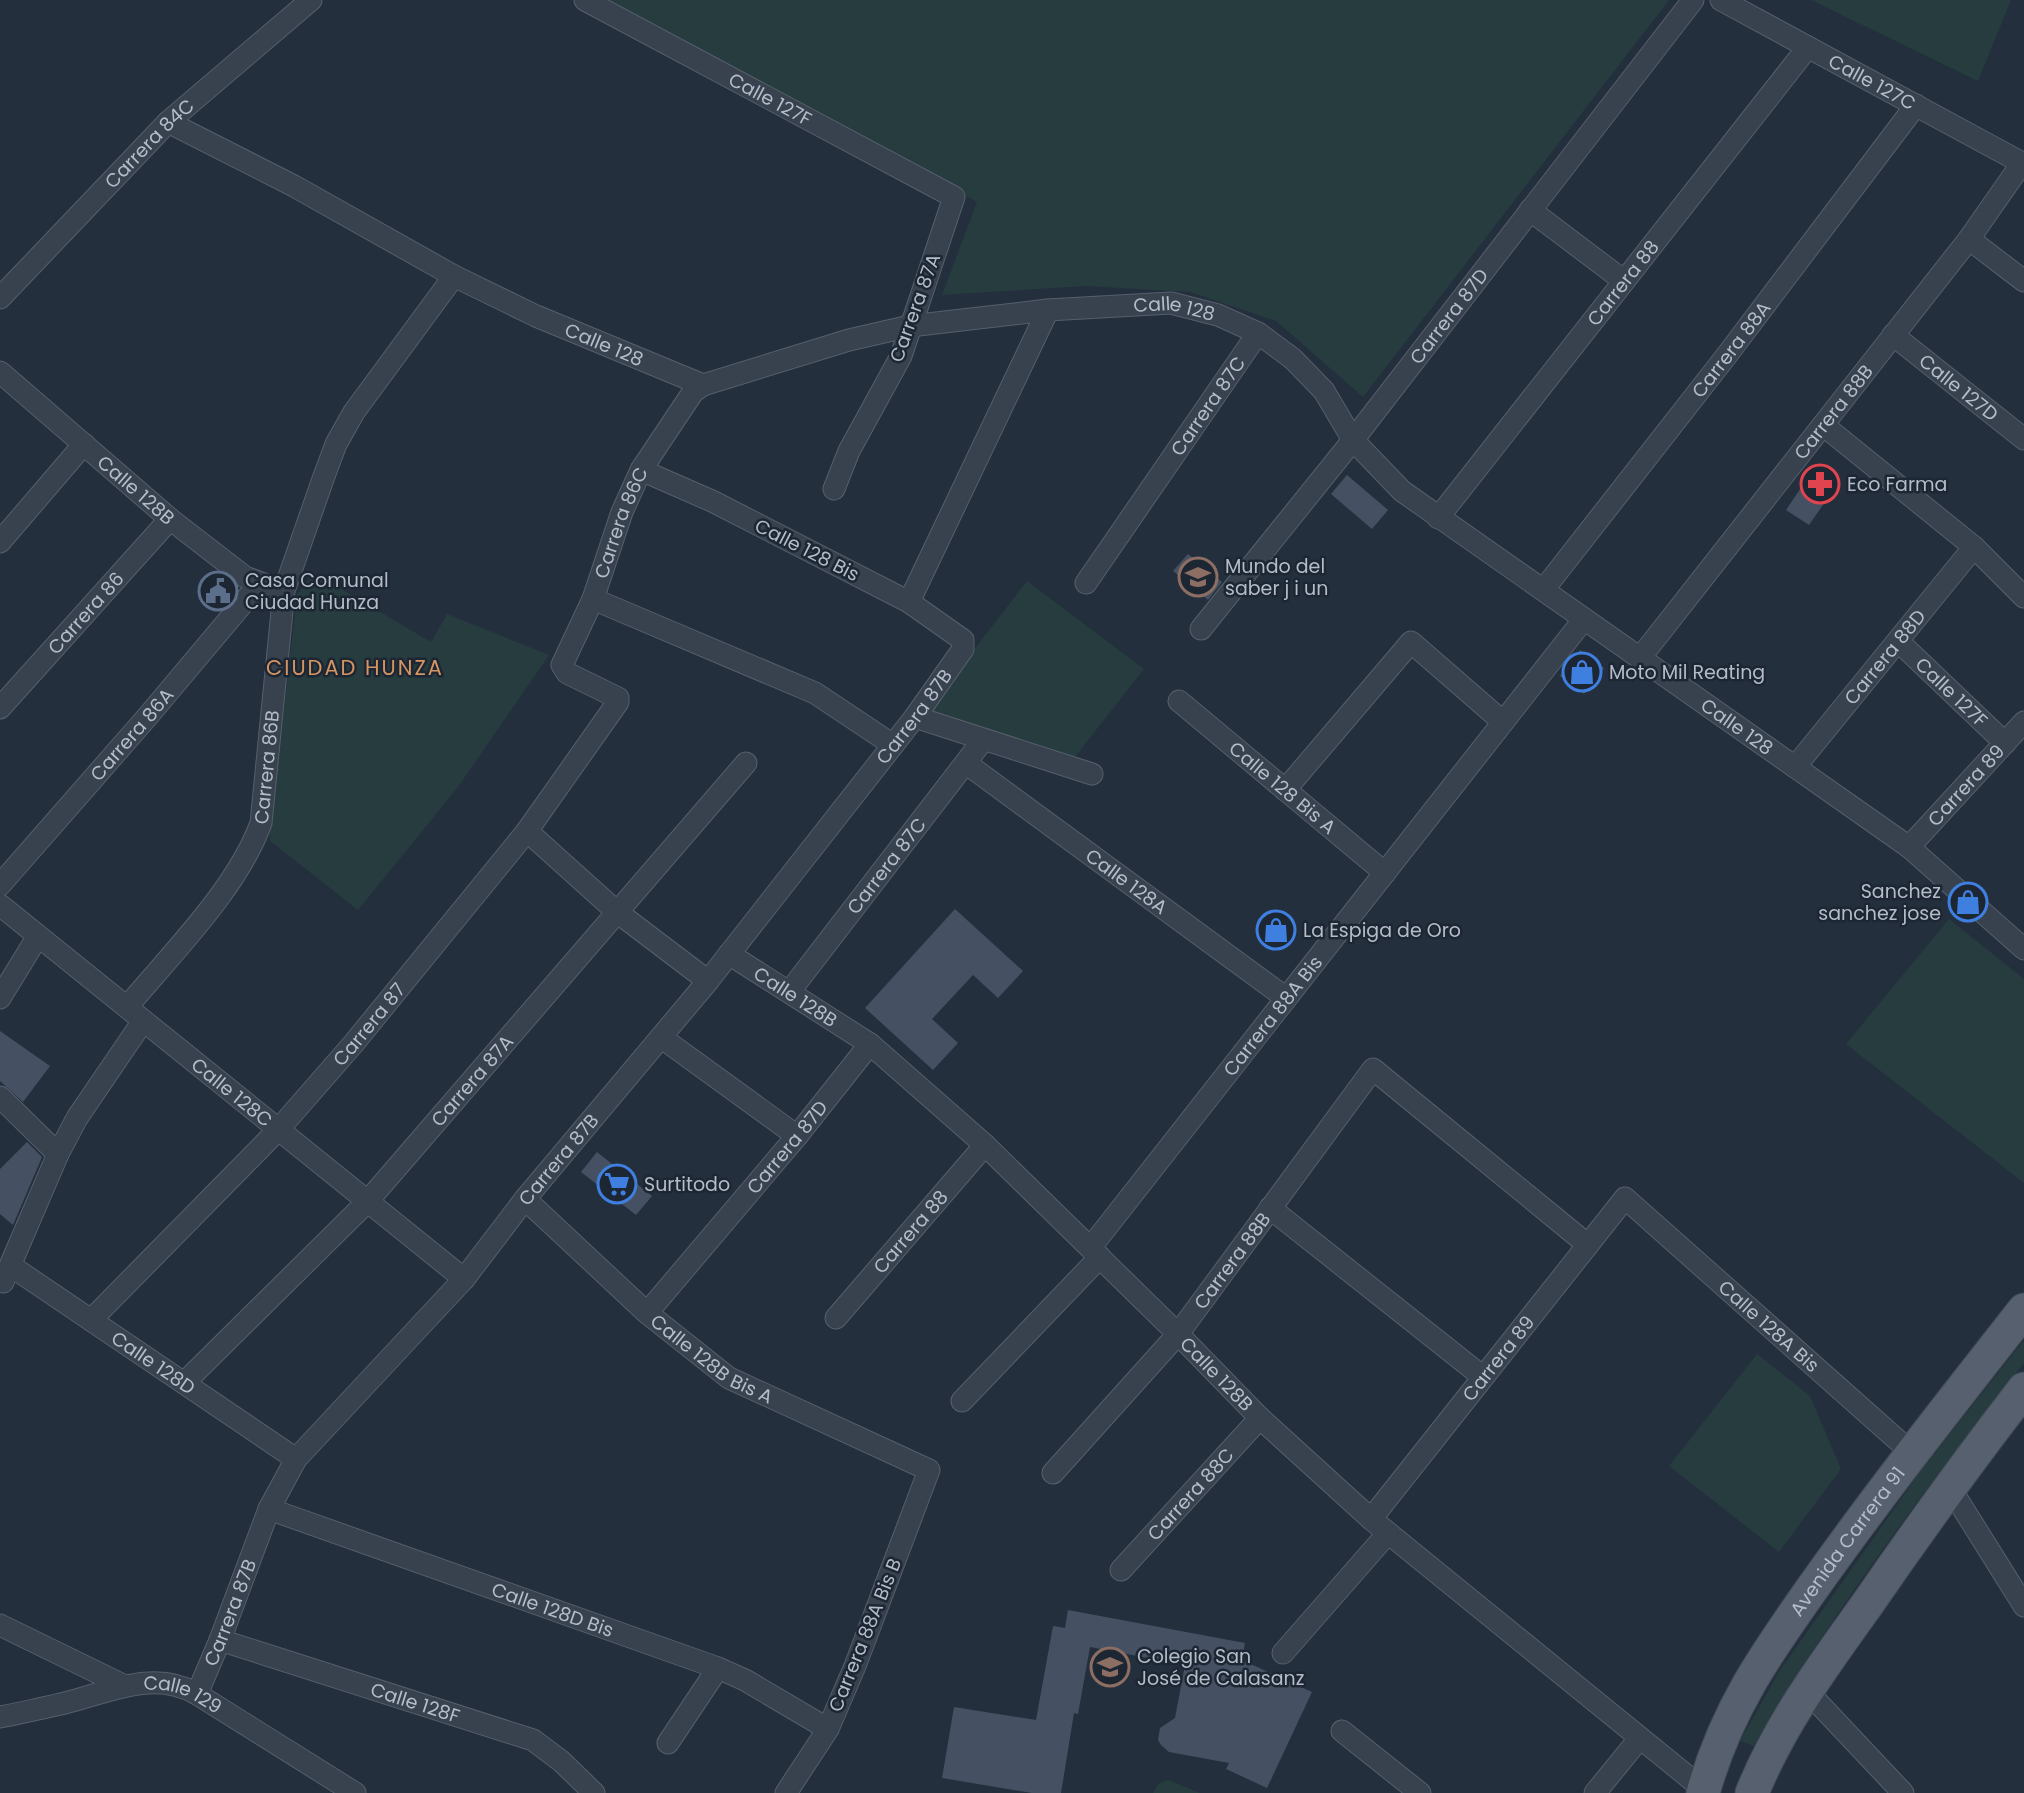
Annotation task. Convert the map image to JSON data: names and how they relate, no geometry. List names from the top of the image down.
{
  "streets": {
    "main road": ["Avenida Carrera 91"],
    "street": [
      "Calle 127C",
      "Calle 127F",
      "Carrera 84C",
      "Carrera 88",
      "Carrera 87A",
      "Calle 128",
      "Carrera 87D",
      "Carrera 88A",
      "Calle 127D",
      "Carrera 87C",
      "Carrera 88B",
      "Calle 128B",
      "Carrera 86C",
      "Calle 128 Bis",
      "Carrera 86",
      "Carrera 88D",
      "Carrera 87B",
      "Carrera 86A",
      "Carrera 86B",
      "Carrera 89",
      "Calle 128 Bis A",
      "Calle 128A",
      "Carrera 88A Bis",
      "Carrera 87",
      "Calle 128C",
      "Calle 128A Bis",
      "Calle 128B Bis A",
      "Calle 128D",
      "Carrera 88C",
      "Calle 128D Bis",
      "Carrera 88A Bis B",
      "Calle 129",
      "Calle 128F"
    ]
  },
  "crossings": [
    ["Calle 127C", "Carrera 88"],
    ["Calle 127C", "Carrera 88A"],
    ["Calle 127C", "Carrera 88B"],
    ["Calle 127F", "Carrera 87A"],
    ["Calle 127F", "Carrera 88D"],
    ["Calle 127F", "Carrera 89"],
    ["Carrera 84C", "Calle 128"],
    ["Carrera 88", "Calle 128"],
    ["Carrera 88", "Calle 128B"],
    ["Carrera 87A", "Calle 128"],
    ["Carrera 87A", "Calle 128C"],
    ["Carrera 87A", "Calle 128D"],
    ["Calle 128", "Carrera 87D"],
    ["Calle 128", "Carrera 88A"],
    ["Calle 128", "Carrera 87C"],
    ["Calle 128", "Carrera 88B"],
    ["Calle 128", "Carrera 86C"],
    ["Calle 128", "Carrera 88D"],
    ["Calle 128", "Carrera 86B"],
    ["Calle 128", "Carrera 89"],
    ["Calle 128", "Carrera 88A Bis"],
    ["Carrera 87D", "Calle 128B"],
    ["Carrera 87D", "Calle 128B Bis A"],
    ["Calle 127D", "Carrera 88B"],
    ["Carrera 87C", "Calle 128B"],
    ["Carrera 87C", "Calle 128A"],
    ["Carrera 88B", "Calle 128B"],
    ["Carrera 88B", "Carrera 89"],
    ["Calle 128B", "Carrera 86"],
    ["Calle 128B", "Carrera 87B"],
    ["Calle 128B", "Carrera 86A"],
    ["Calle 128B", "Carrera 86B"],
    ["Calle 128B", "Carrera 89"],
    ["Calle 128B", "Carrera 88A Bis"],
    ["Calle 128B", "Carrera 88C"],
    ["Calle 128B", "Avenida Carrera 91"],
    ["Carrera 86C", "Calle 128 Bis"],
    ["Carrera 86C", "Carrera 87"],
    ["Calle 128 Bis", "Carrera 87B"],
    ["Carrera 87B", "Calle 128C"],
    ["Carrera 87B", "Calle 128B Bis A"],
    ["Carrera 87B", "Calle 128D"],
    ["Carrera 87B", "Calle 128D Bis"],
    ["Carrera 87B", "Calle 129"],
    ["Carrera 87B", "Calle 128F"],
    ["Carrera 86B", "Calle 128C"],
    ["Carrera 86B", "Calle 128D"],
    ["Carrera 89", "Calle 128A Bis"],
    ["Calle 128 Bis A", "Carrera 88A Bis"],
    ["Calle 128A", "Carrera 88A Bis"],
    ["Carrera 87", "Calle 128C"],
    ["Carrera 87", "Calle 128D"],
    ["Calle 128A Bis", "Avenida Carrera 91"],
    ["Calle 128B Bis A", "Carrera 88A Bis B"],
    ["Calle 128D Bis", "Carrera 88A Bis B"]
  ],
  "districts": ["CIUDAD HUNZA"],
  "places": {
    "pharmacy": ["Eco Farma"],
    "school or university": ["Mundo del saber j i un", "Colegio San José de Calasanz"],
    "public building": ["Casa Comunal Ciudad Hunza"],
    "shop": ["Moto Mil Reating", "Sanchez sanchez jose", "La Espiga de Oro"],
    "supermarket": ["Surtitodo"]
  }
}
